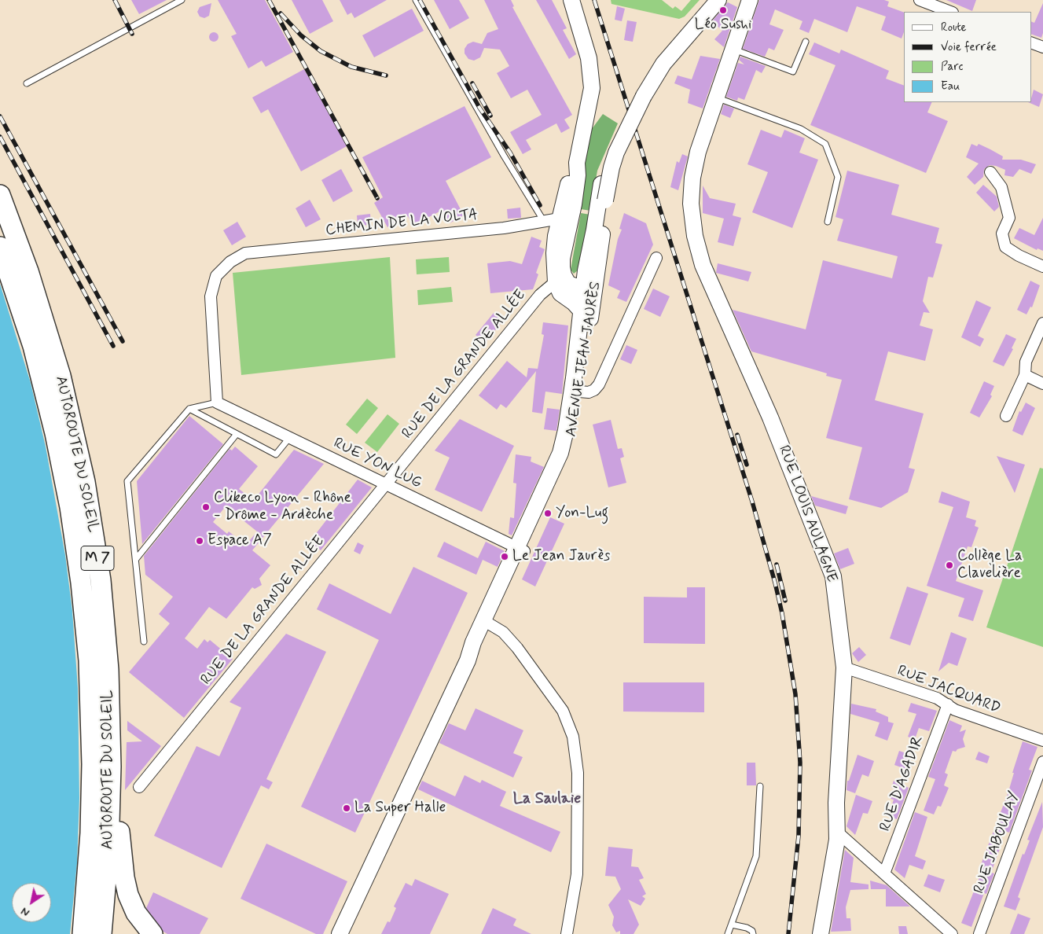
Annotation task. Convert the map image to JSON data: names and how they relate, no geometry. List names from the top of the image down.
{
  "streets": {
    "highway": ["AUTOROUTE DU SOLEIL", "M 7"],
    "street": [
      "CHEMIN DE LA VOLTA",
      "AVENUE JEAN JAURÈS",
      "RUE DE LA GRANDE ALLÉE",
      "RUE YON LUG",
      "RUE LOUIS AULAGNE",
      "RUE JACQUARD",
      "RUE D'AGADIR",
      "RUE JABOULAY"
    ]
  },
  "crossings": [
    ["CHEMIN DE LA VOLTA", "RUE YON LUG"],
    ["AVENUE JEAN JAURÈS", "RUE YON LUG"],
    ["RUE DE LA GRANDE ALLÉE", "RUE YON LUG"],
    ["RUE LOUIS AULAGNE", "RUE JACQUARD"],
    ["RUE JACQUARD", "RUE D'AGADIR"]
  ],
  "districts": ["La Saulaie"],
  "places": [
    "Léo Sushi",
    "Clikeco Lyon - Rhône - Drôme - Ardèche",
    "Yon-Lug",
    "Espace A7",
    "Le Jean Jaurès",
    "Collège La Clavelière",
    "La Super Halle"
  ],
  "legend": [
    "Route",
    "Voie ferrée",
    "Parc",
    "Eau"
  ],
  "north": "bottom left"
}
